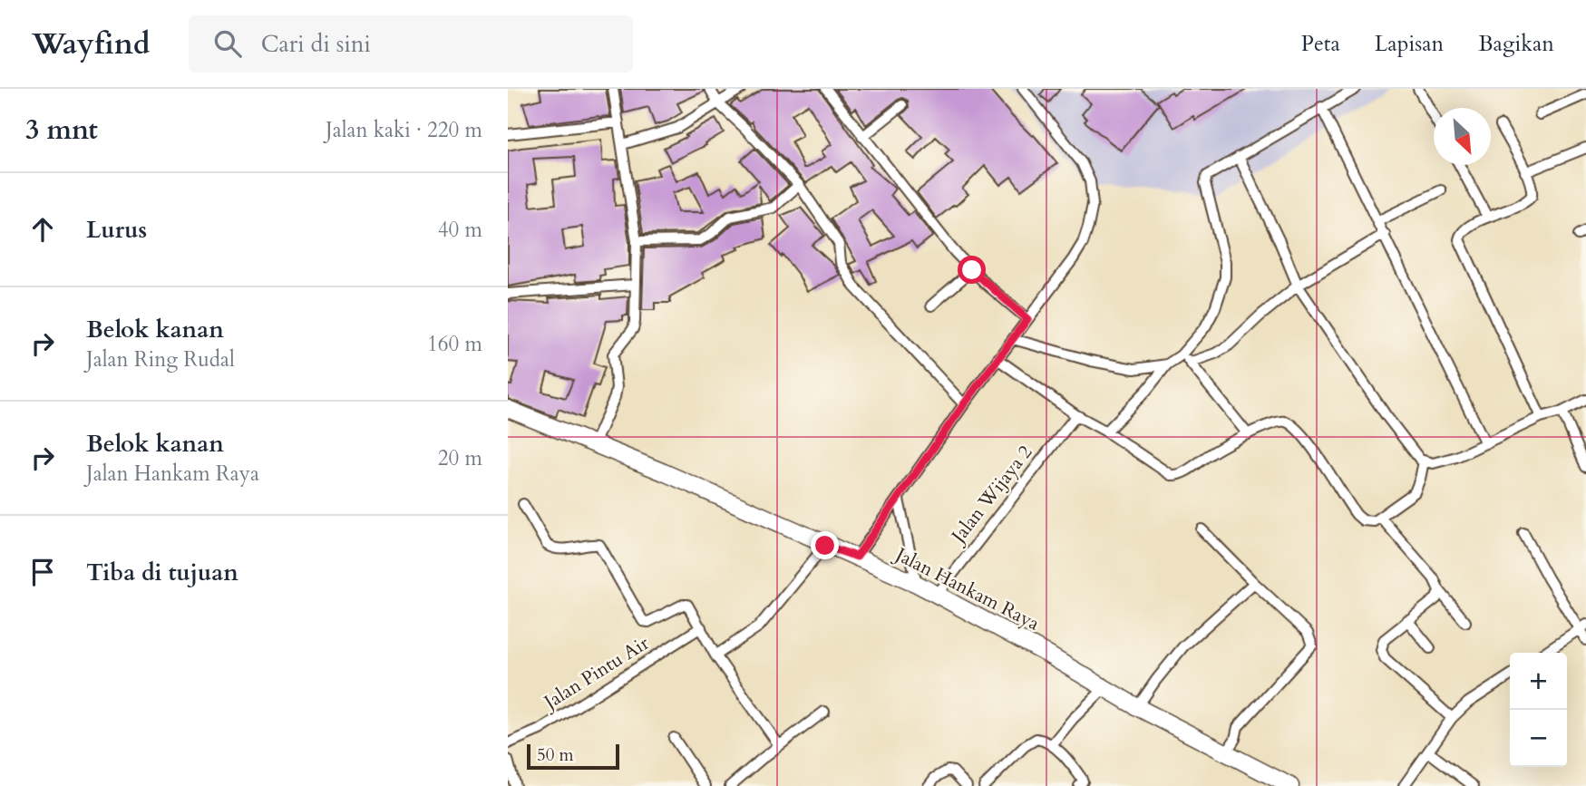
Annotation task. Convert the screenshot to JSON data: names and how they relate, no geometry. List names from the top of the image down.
{
  "streets": {
    "main road": ["Jalan Hankam Raya"],
    "street": ["Jalan Wijaya 2", "Jalan Pintu Air"]
  },
  "crossings": [
    ["Jalan Wijaya 2", "Jalan Hankam Raya"]
  ],
  "scale_bar": "50 m",
  "north": "bottom right",
  "page": {
    "header": "Wayfind",
    "search": "Cari di sini",
    "nav": ["Peta", "Lapisan", "Bagikan"],
    "heading": ["3 mnt", "Jalan kaki · 220 m"],
    "list": [
      ["Lurus", "40 m"],
      ["Belok kanan", "Jalan Ring Rudal", "160 m"],
      ["Belok kanan", "Jalan Hankam Raya", "20 m"],
      "Tiba di tujuan"
    ],
    "map_buttons": ["+", "−"],
    "scale": "50 m"
  }
}
